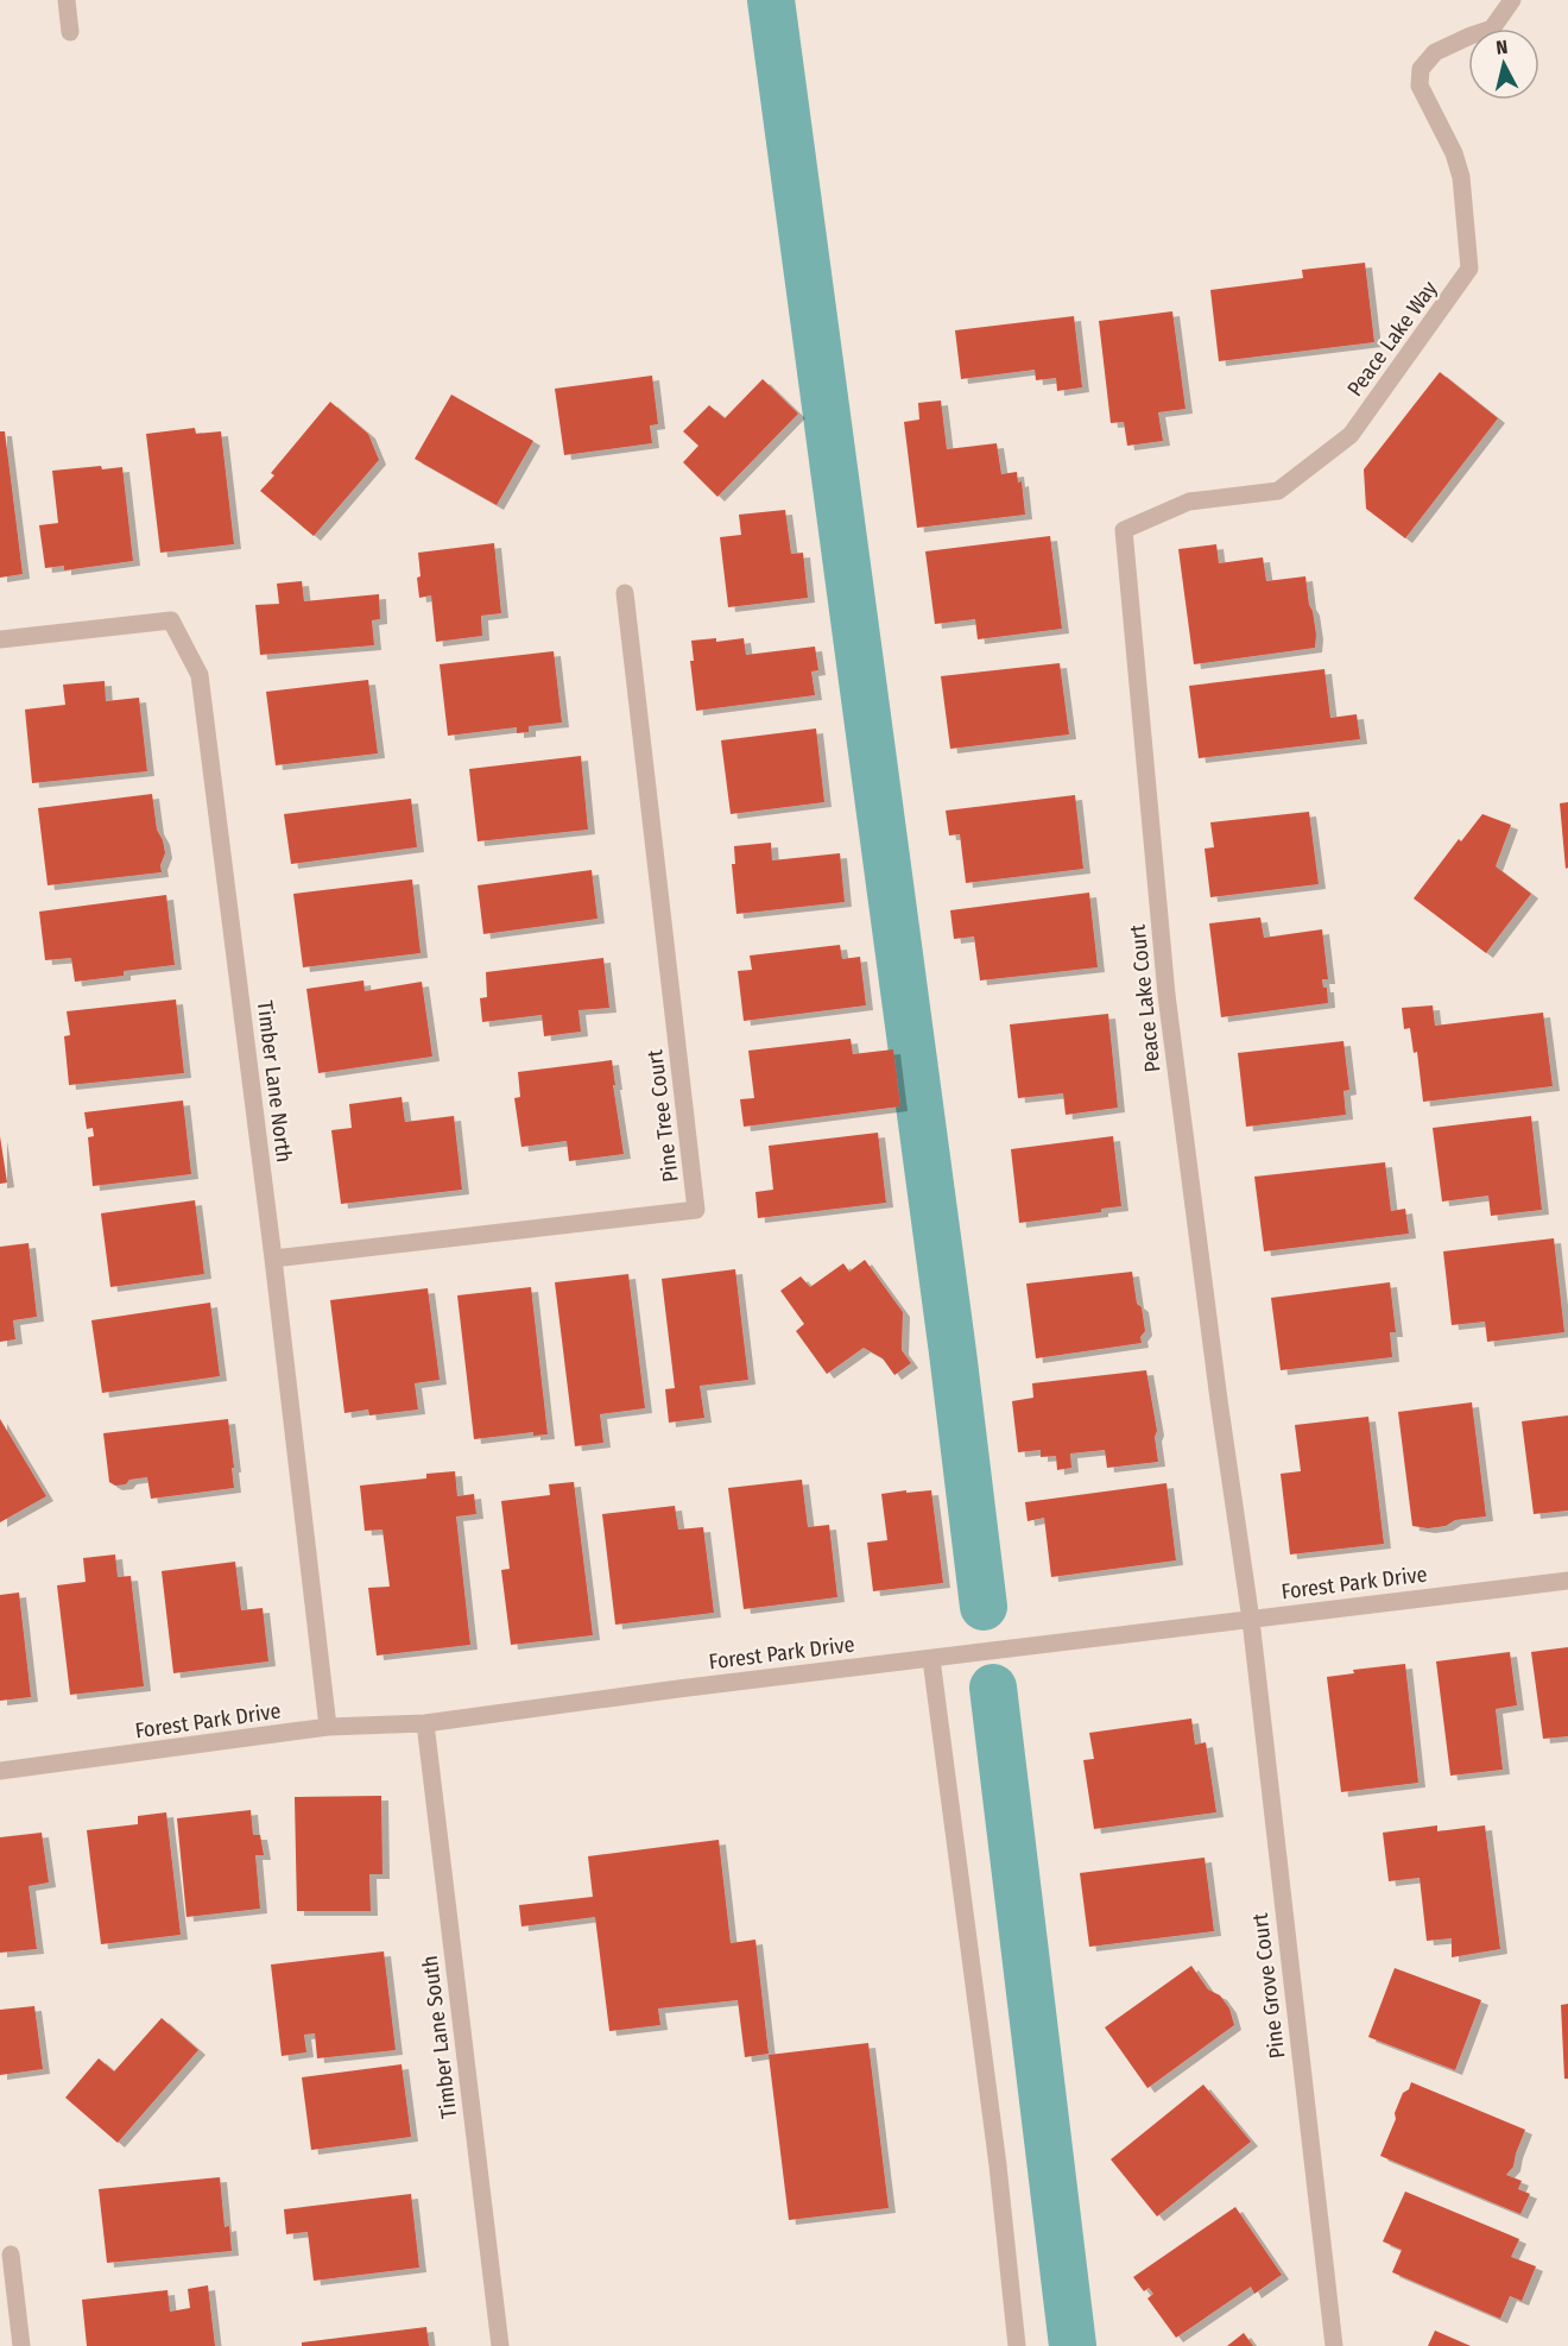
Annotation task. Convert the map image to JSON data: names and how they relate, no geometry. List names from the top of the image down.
{
  "streets": {
    "street": [
      "Peace Lake Way",
      "Peace Lake Court",
      "Timber Lane North",
      "Pine Tree Court",
      "Forest Park Drive",
      "Pine Grove Court",
      "Timber Lane South"
    ]
  },
  "crossings": [
    ["Peace Lake Way", "Peace Lake Court"],
    ["Peace Lake Court", "Forest Park Drive"],
    ["Peace Lake Court", "Pine Grove Court"],
    ["Timber Lane North", "Pine Tree Court"],
    ["Timber Lane North", "Forest Park Drive"],
    ["Forest Park Drive", "Pine Grove Court"],
    ["Forest Park Drive", "Timber Lane South"]
  ],
  "north": "top"
}
